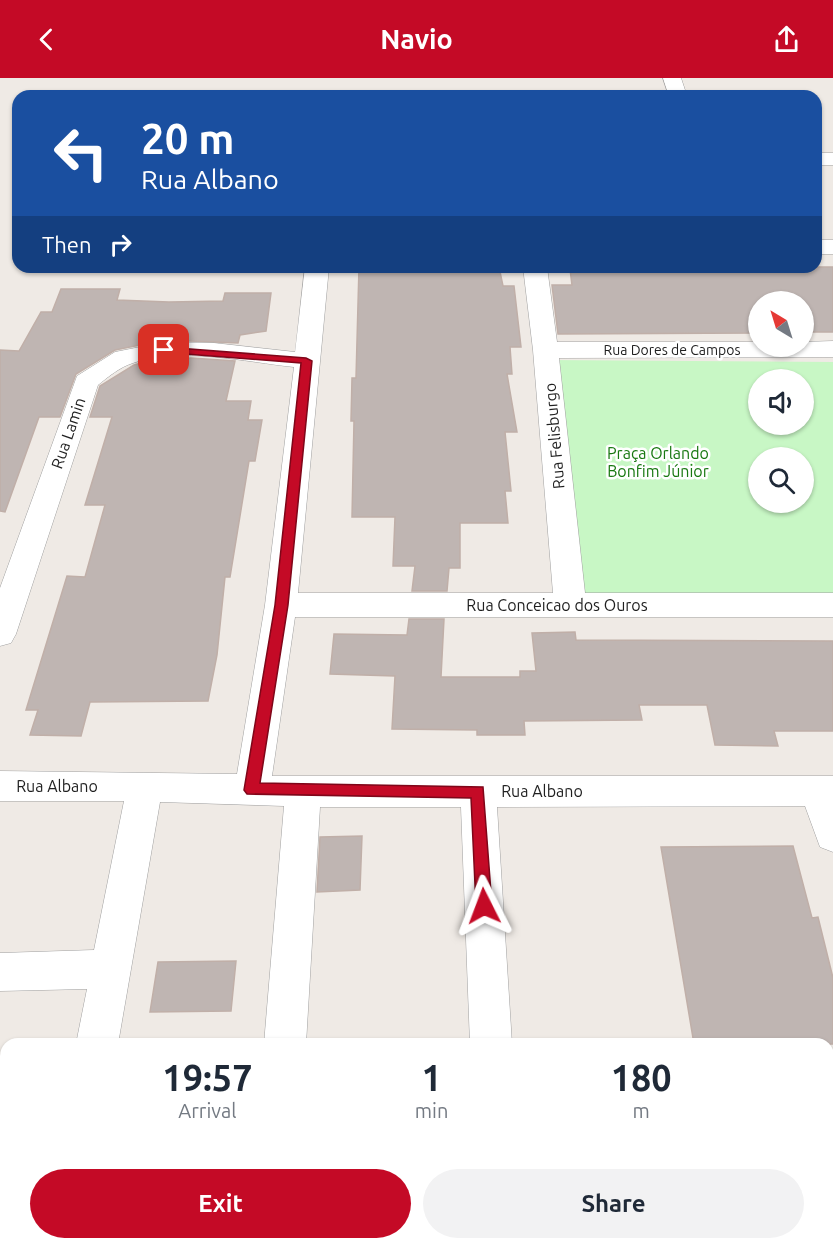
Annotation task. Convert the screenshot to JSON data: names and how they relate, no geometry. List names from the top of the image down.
{
  "streets": {
    "street": [
      "Rua Dores de Campos",
      "Rua Lamin",
      "Rua Felisburgo",
      "Rua Conceicao dos Ouros",
      "Rua Albano"
    ]
  },
  "crossings": [
    ["Rua Dores de Campos", "Rua Felisburgo"],
    ["Rua Felisburgo", "Rua Conceicao dos Ouros"]
  ],
  "parks": ["Praça Orlando Bonfim Júnior"],
  "north": "top left",
  "page": {
    "header": "Navio",
    "turn": ["20 m", "Rua Albano"],
    "then": "Then",
    "eta": [
      "19:57",
      "Arrival",
      "1",
      "min",
      "180",
      "m"
    ],
    "buttons": ["Exit", "Share"]
  }
}
